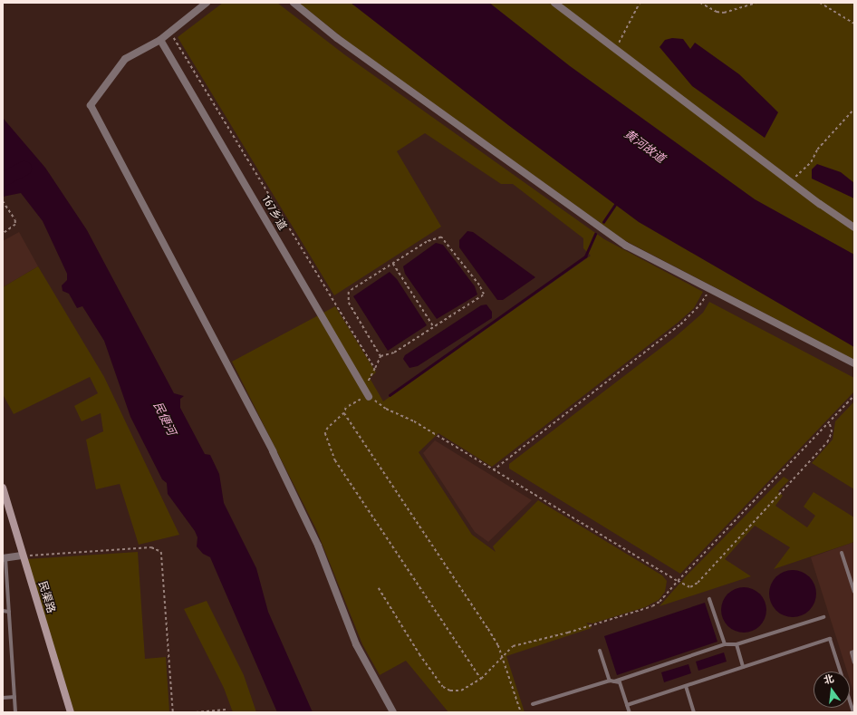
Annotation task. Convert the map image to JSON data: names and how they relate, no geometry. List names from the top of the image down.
{
  "streets": {
    "street": ["167乡道", "民渠路"]
  },
  "water": ["黄河故道", "民便河"],
  "north": "top"
}
